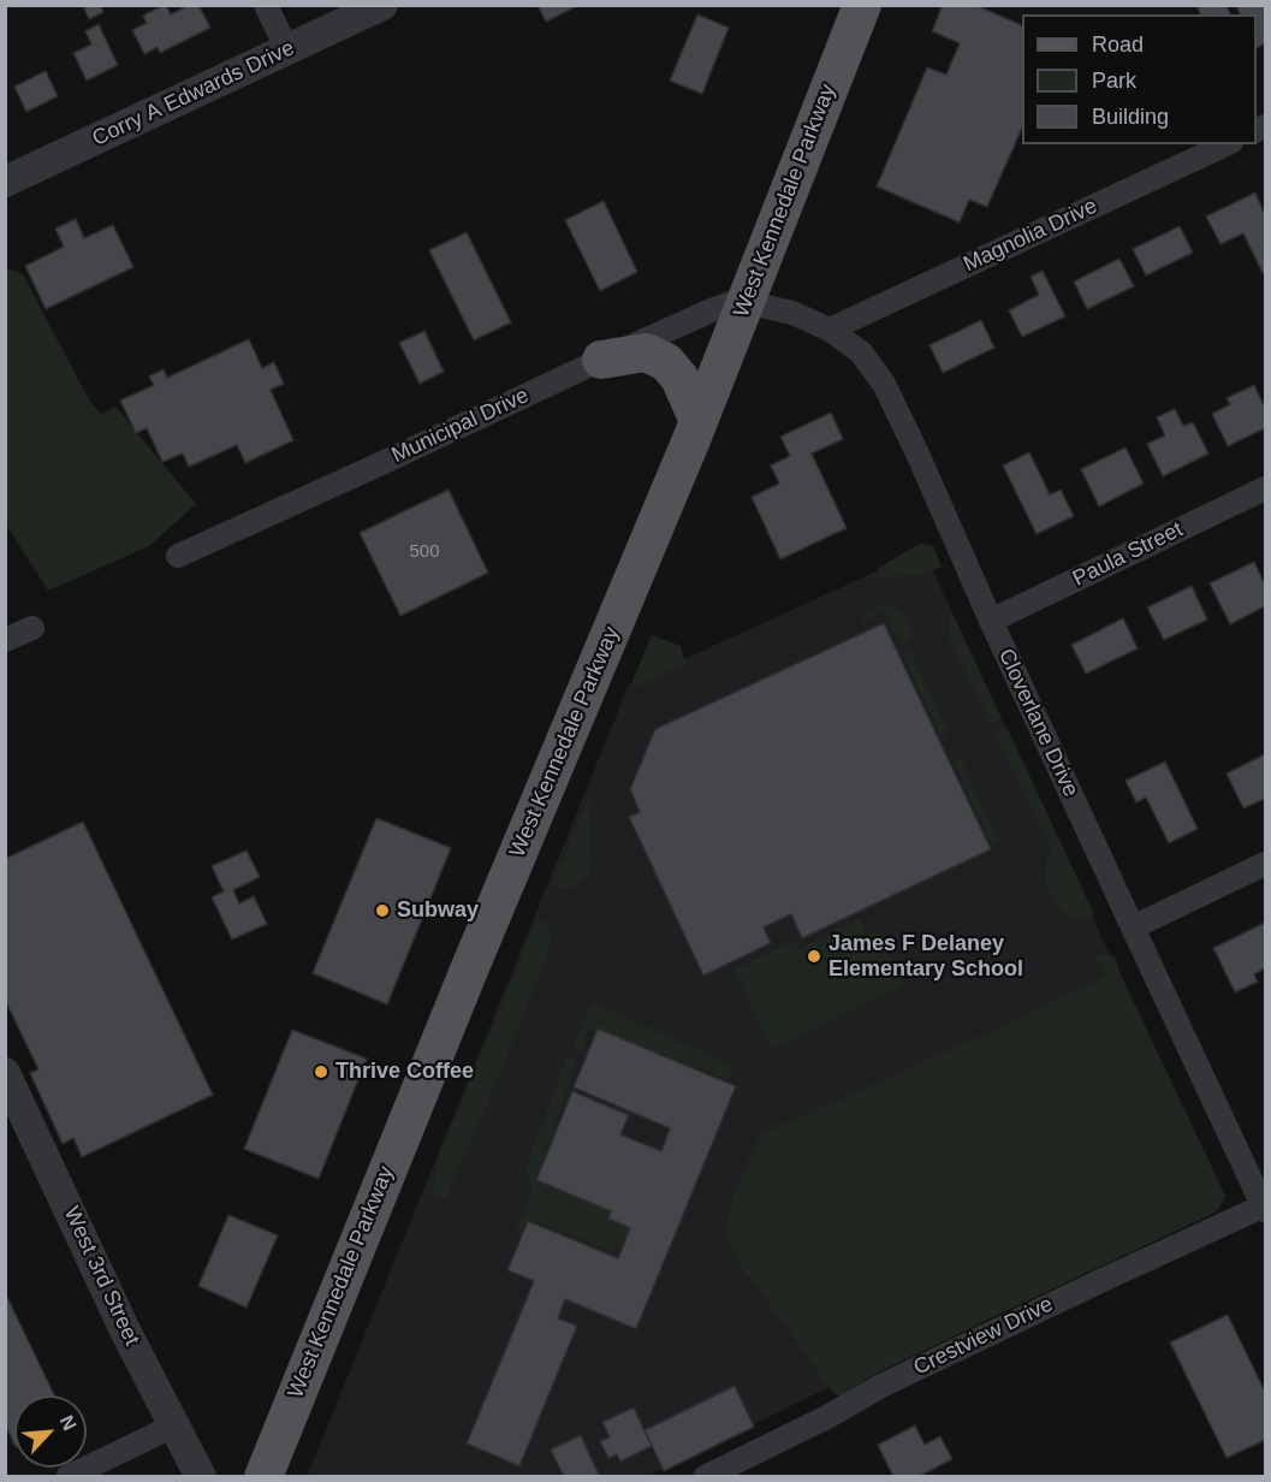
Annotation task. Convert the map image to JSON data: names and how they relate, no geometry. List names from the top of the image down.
{
  "streets": {
    "main road": ["West Kennedale Parkway"],
    "street": [
      "Corry A Edwards Drive",
      "Magnolia Drive",
      "Municipal Drive",
      "Paula Street",
      "Cloverlane Drive",
      "West 3rd Street",
      "Crestview Drive"
    ]
  },
  "crossings": [
    ["West Kennedale Parkway", "Municipal Drive"],
    ["West Kennedale Parkway", "Cloverlane Drive"],
    ["Magnolia Drive", "Cloverlane Drive"],
    ["Municipal Drive", "Cloverlane Drive"],
    ["Paula Street", "Cloverlane Drive"],
    ["Cloverlane Drive", "Crestview Drive"]
  ],
  "places": ["Subway", "James F Delaney Elementary School", "Thrive Coffee"],
  "house_numbers": ["500"],
  "legend": ["Road", "Park", "Building"],
  "north": "top right"
}
